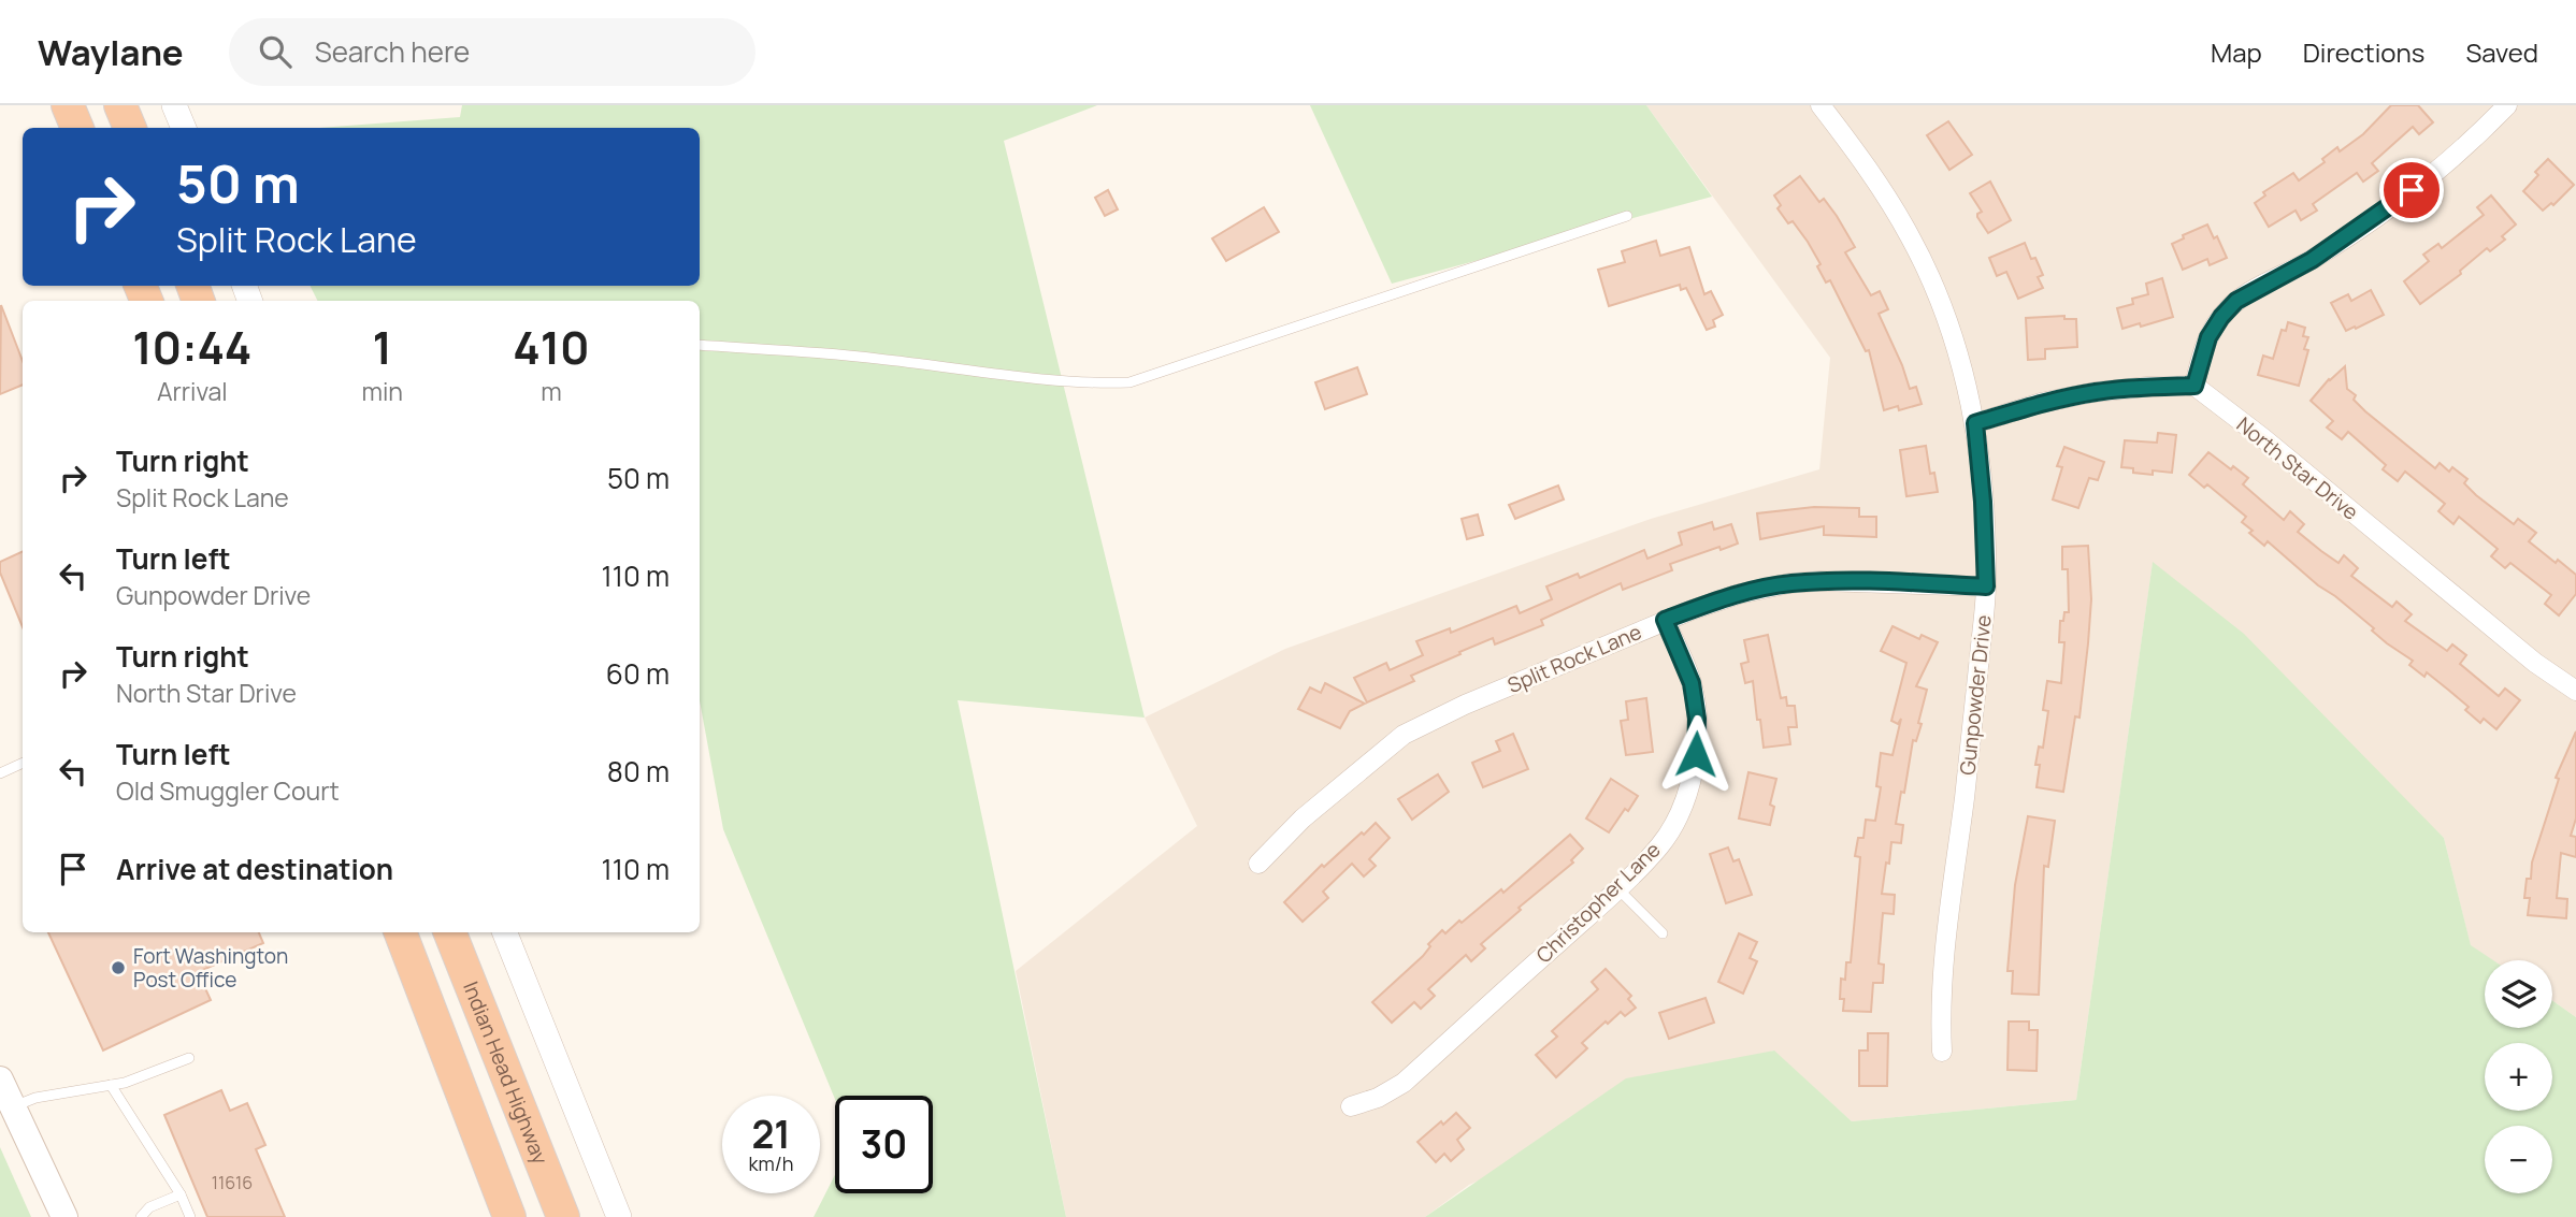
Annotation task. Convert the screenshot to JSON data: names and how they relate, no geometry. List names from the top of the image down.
{
  "streets": {
    "highway": ["Indian Head Highway"],
    "street": [
      "North Star Drive",
      "Split Rock Lane",
      "Gunpowder Drive",
      "Christopher Lane"
    ]
  },
  "crossings": [
    ["Split Rock Lane", "Gunpowder Drive"],
    ["Split Rock Lane", "Christopher Lane"]
  ],
  "places": ["Fort Washington Post Office"],
  "house_numbers": ["11616"],
  "page": {
    "header": "Waylane",
    "search": "Search here",
    "nav": ["Map", "Directions", "Saved"],
    "turn": ["50 m", "Split Rock Lane"],
    "eta": [
      "10:44",
      "Arrival",
      "1",
      "min",
      "410",
      "m"
    ],
    "list": [
      {
        "name": "Turn right",
        "note": "Split Rock Lane",
        "value": "50 m"
      },
      {
        "name": "Turn left",
        "note": "Gunpowder Drive",
        "value": "110 m"
      },
      {
        "name": "Turn right",
        "note": "North Star Drive",
        "value": "60 m"
      },
      {
        "name": "Turn left",
        "note": "Old Smuggler Court",
        "value": "80 m"
      },
      {
        "name": "Arrive at destination",
        "value": "110 m"
      }
    ],
    "map_buttons": ["+", "−"],
    "speed": "21 km/h",
    "limit": "30"
  }
}
